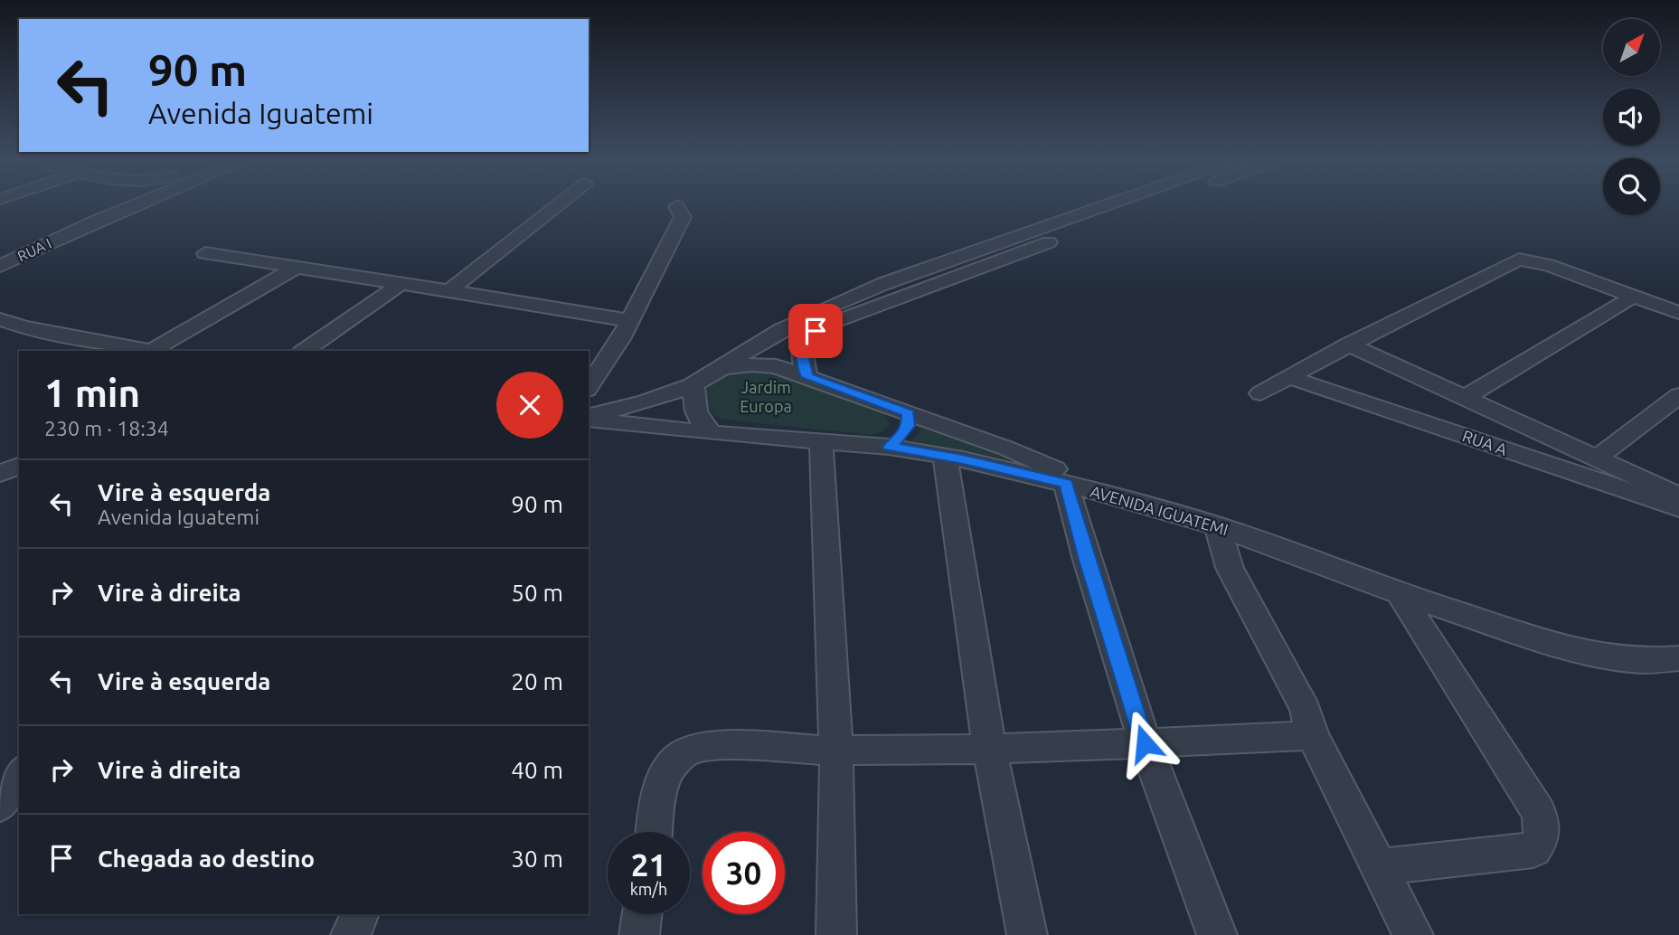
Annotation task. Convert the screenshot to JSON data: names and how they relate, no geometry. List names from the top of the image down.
{
  "streets": {
    "street": ["RUA I", "RUA A", "AVENIDA IGUATEMI"]
  },
  "parks": ["Jardim Europa"],
  "north": "top right",
  "page": {
    "turn": ["90 m", "Avenida Iguatemi"],
    "heading": ["1 min", "230 m · 18:34"],
    "list": [
      {
        "name": "Vire à esquerda",
        "note": "Avenida Iguatemi",
        "value": "90 m"
      },
      {
        "name": "Vire à direita",
        "value": "50 m"
      },
      {
        "name": "Vire à esquerda",
        "value": "20 m"
      },
      {
        "name": "Vire à direita",
        "value": "40 m"
      },
      {
        "name": "Chegada ao destino",
        "value": "30 m"
      }
    ],
    "speed": "21 km/h",
    "limit": "30"
  }
}
